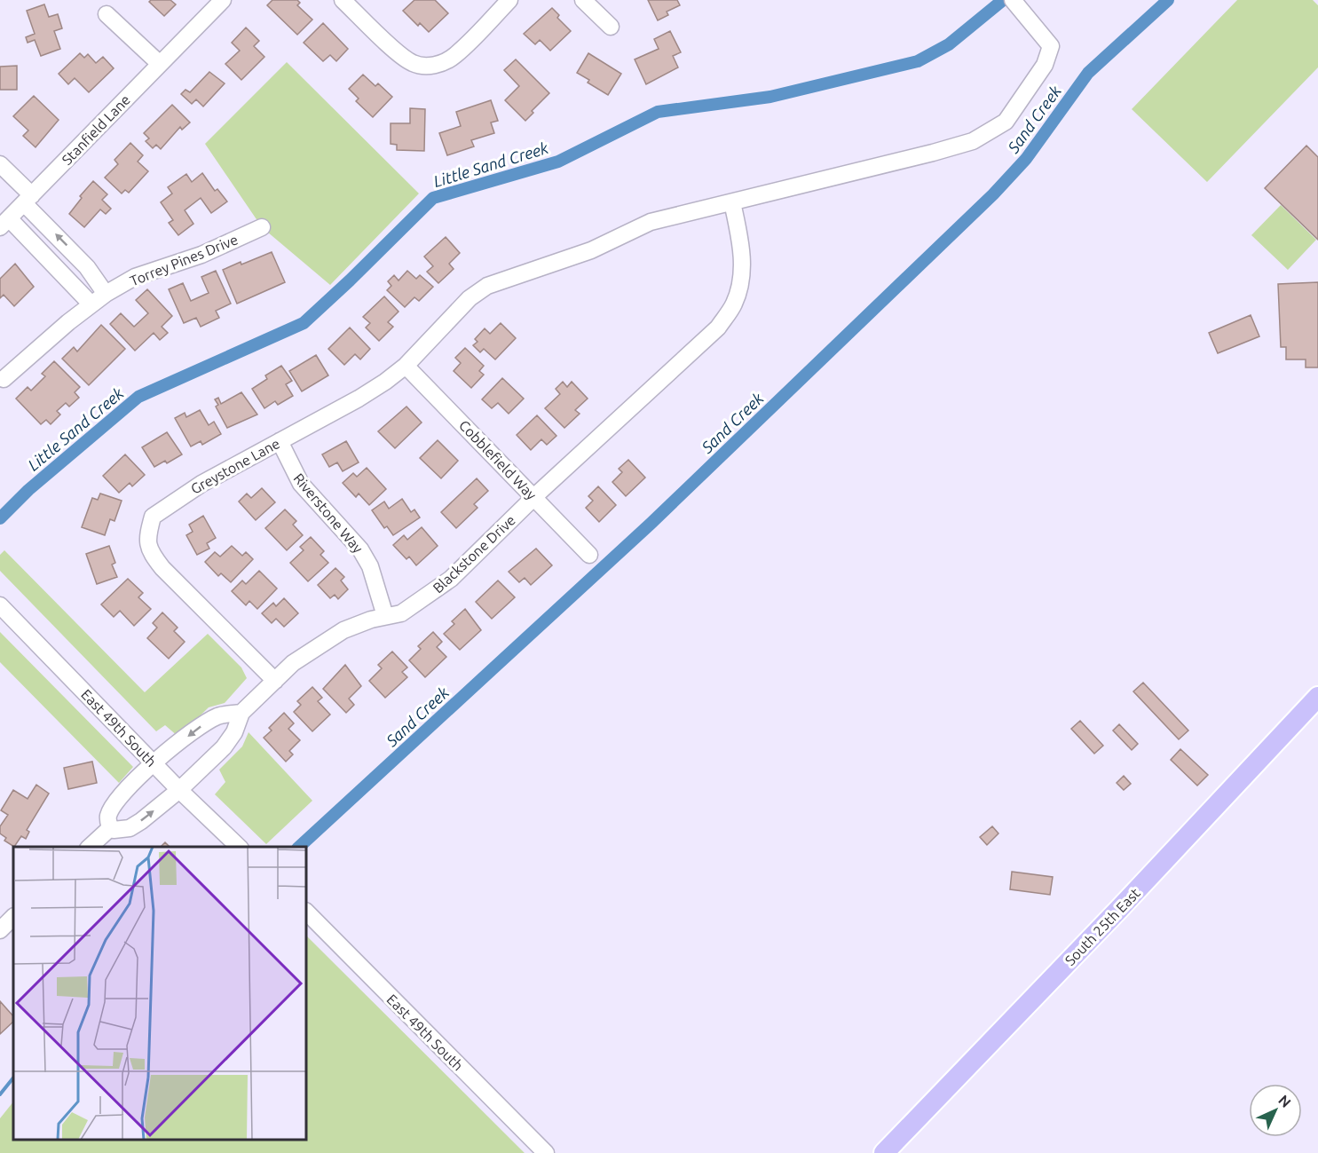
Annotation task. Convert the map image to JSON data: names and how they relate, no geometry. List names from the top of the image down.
{
  "streets": {
    "main road": ["South 25th East"],
    "street": [
      "Stanfield Lane",
      "Torrey Pines Drive",
      "Cobblefield Way",
      "Greystone Lane",
      "Riverstone Way",
      "Blackstone Drive",
      "East 49th South"
    ]
  },
  "crossings": [
    ["Cobblefield Way", "Greystone Lane"],
    ["Cobblefield Way", "Blackstone Drive"],
    ["Greystone Lane", "Riverstone Way"],
    ["Greystone Lane", "Blackstone Drive"],
    ["Riverstone Way", "Blackstone Drive"],
    ["Blackstone Drive", "East 49th South"]
  ],
  "water": ["Sand Creek", "Little Sand Creek"],
  "north": "top right"
}
